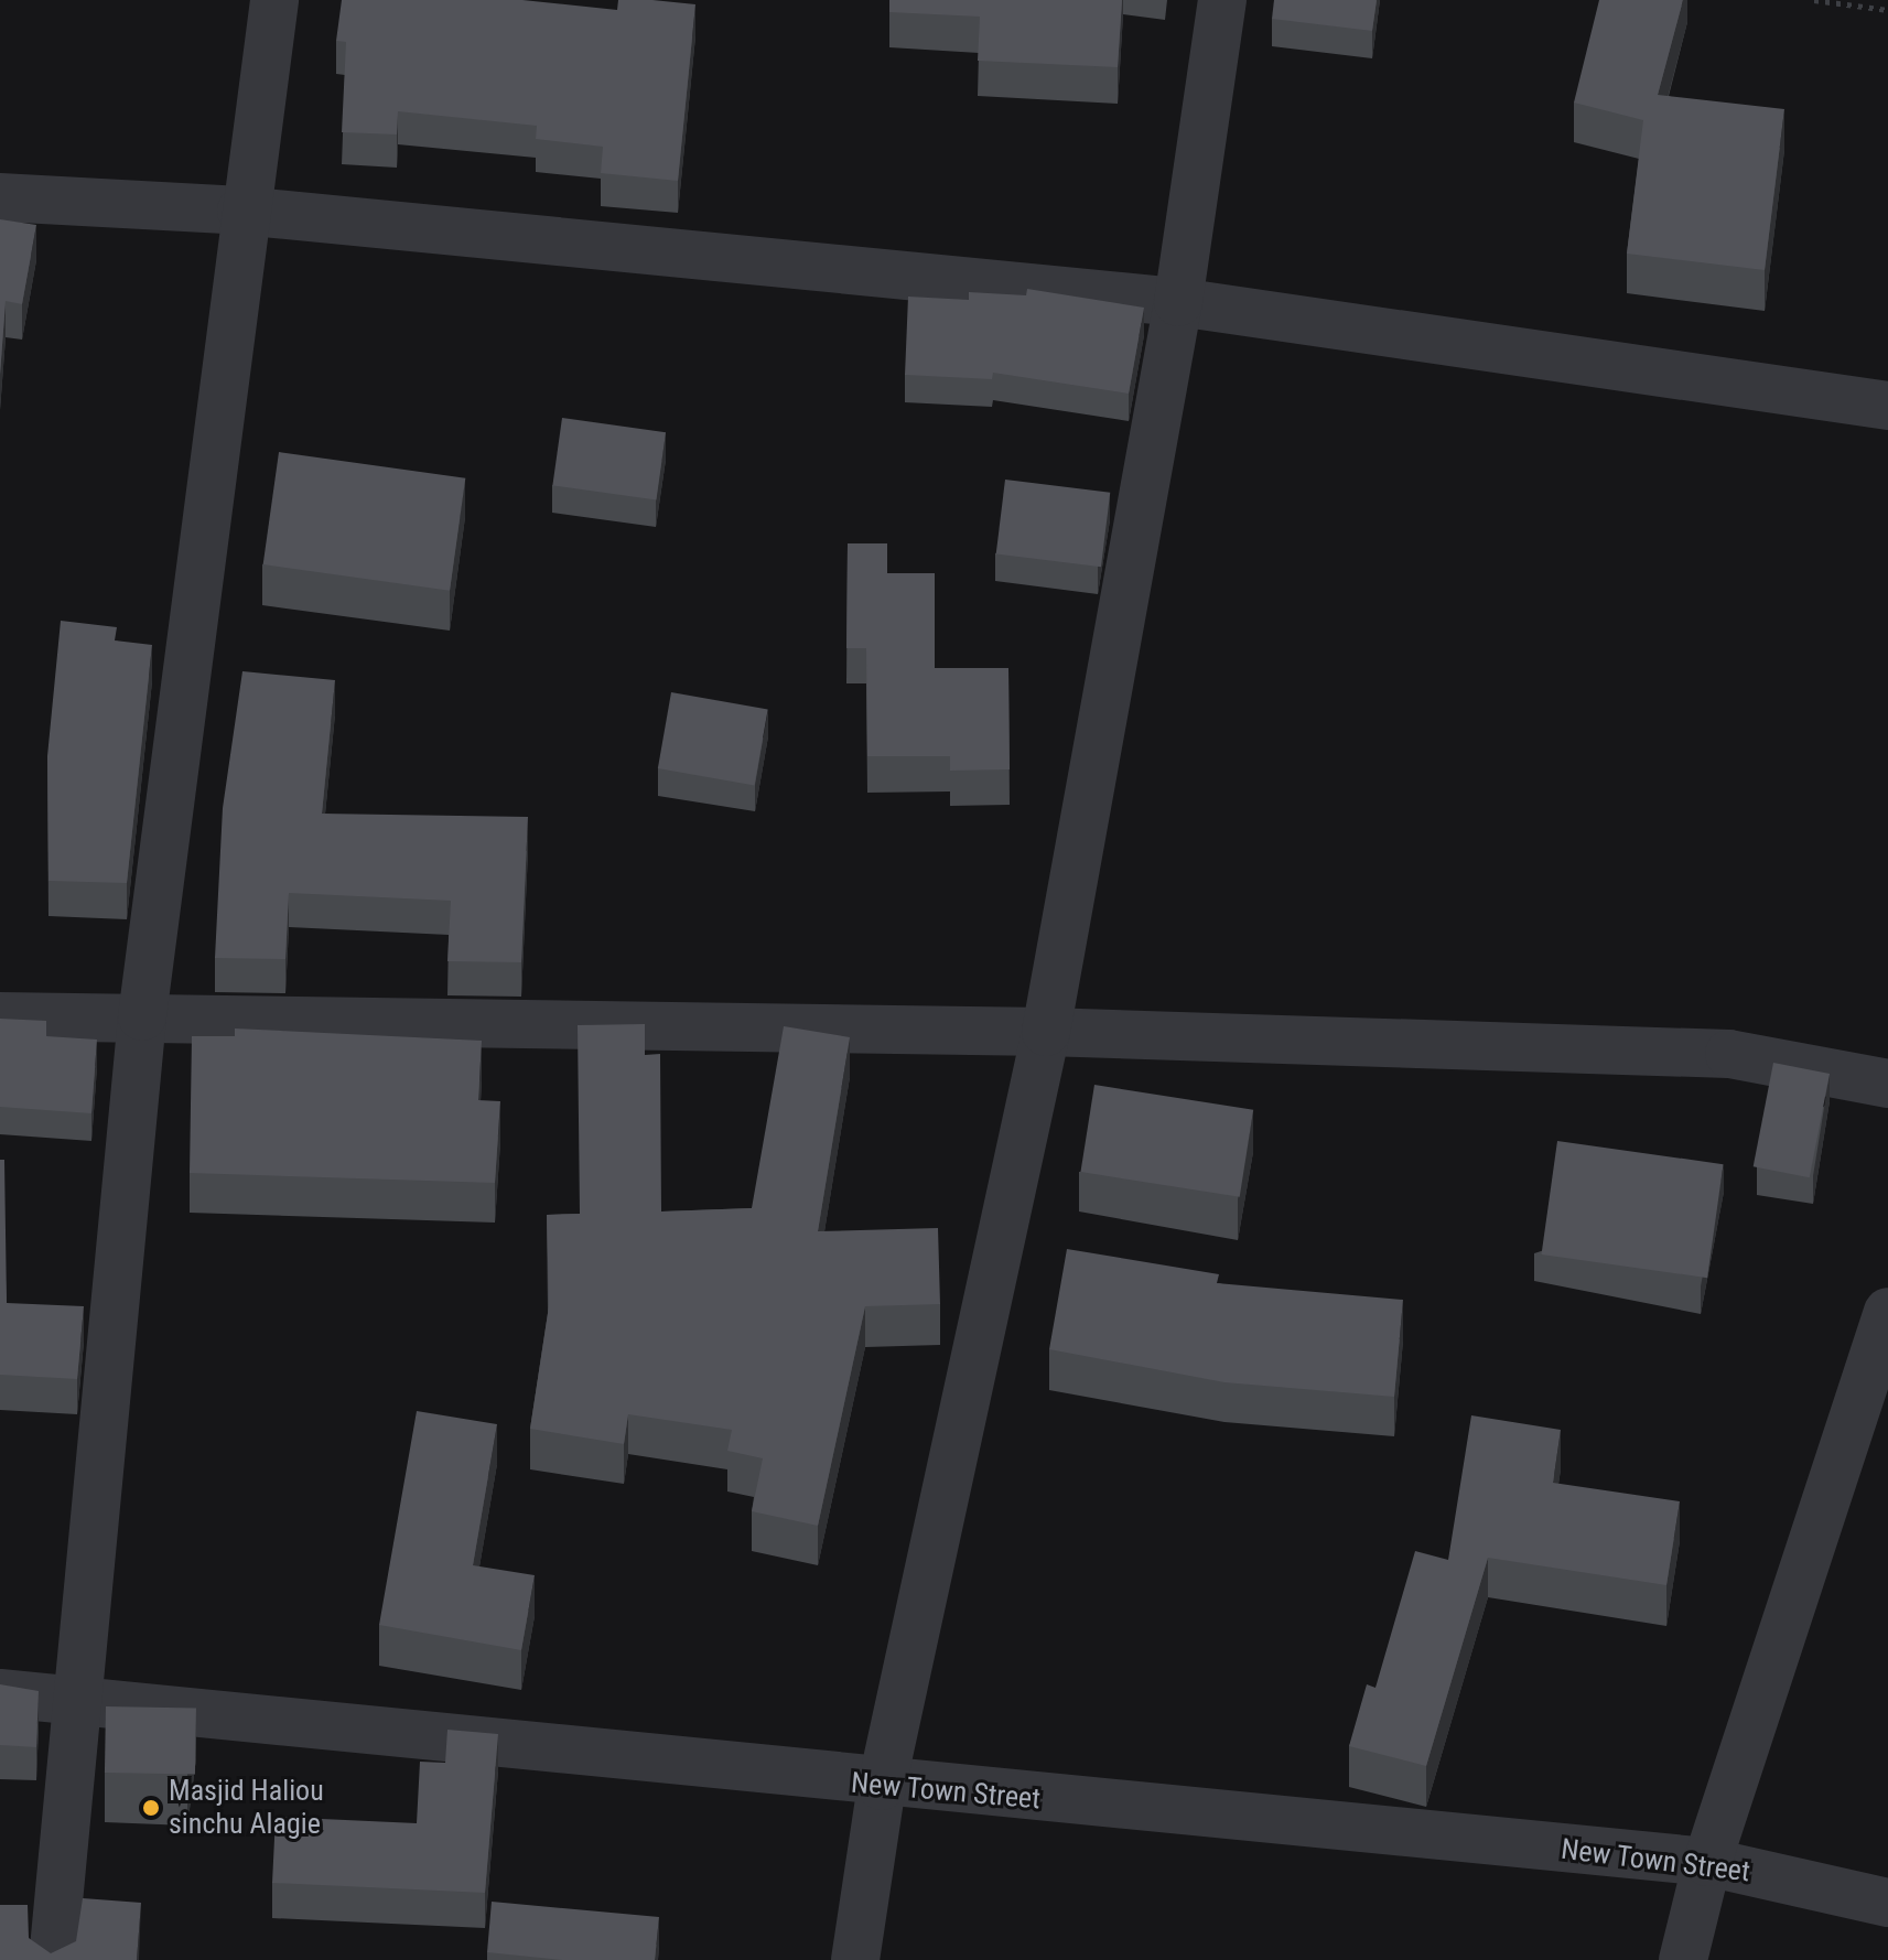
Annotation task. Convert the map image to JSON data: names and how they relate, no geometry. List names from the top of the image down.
{
  "streets": {
    "street": ["New Town Street"]
  },
  "places": ["Masjid Haliou sinchu Alagie"]
}
